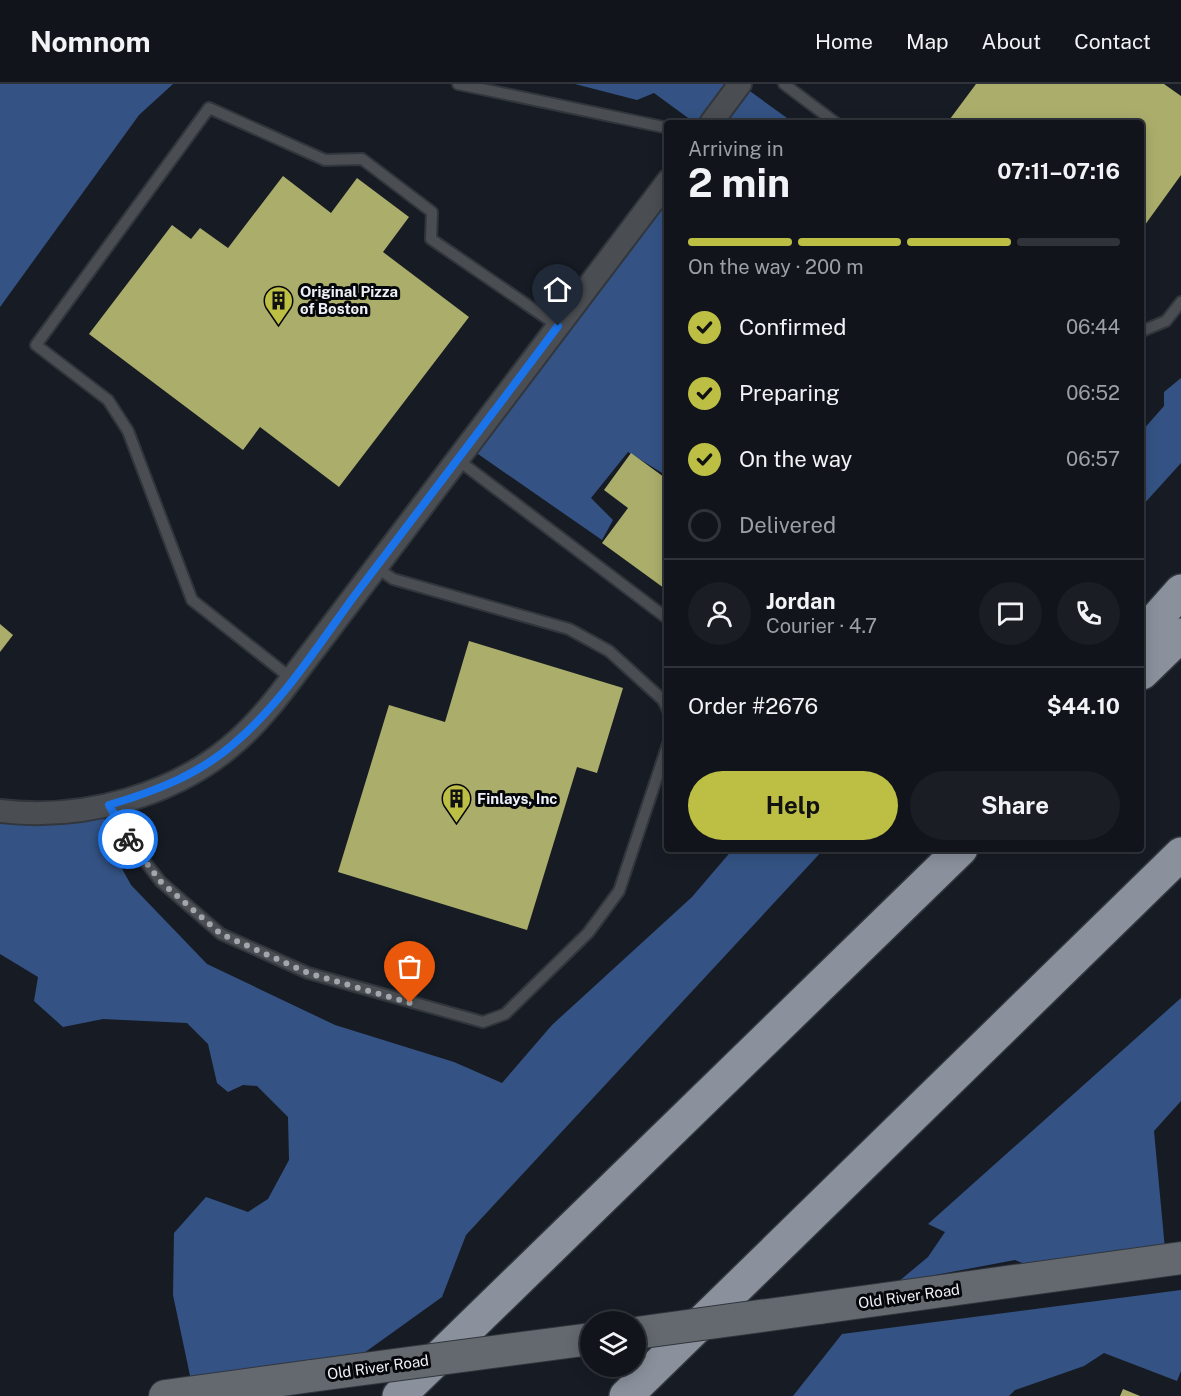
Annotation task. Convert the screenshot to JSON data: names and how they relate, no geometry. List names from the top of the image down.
{
  "streets": {
    "main road": ["Old River Road"]
  },
  "places": {
    "building": ["Original Pizza of Boston", "Finlays, Inc"]
  },
  "page": {
    "header": "Nomnom",
    "nav": [
      "Home",
      "Map",
      "About",
      "Contact"
    ],
    "heading": ["2 min", "Arriving in", "07:11–07:16"],
    "panel": [
      "Jordan",
      "Courier · 4.7",
      "Order #2676",
      "$44.10"
    ],
    "bar": "On the way · 200 m",
    "list": [
      ["Confirmed", "06:44"],
      ["Preparing", "06:52"],
      ["On the way", "06:57"],
      "Delivered"
    ],
    "buttons": ["Help", "Share"]
  }
}
